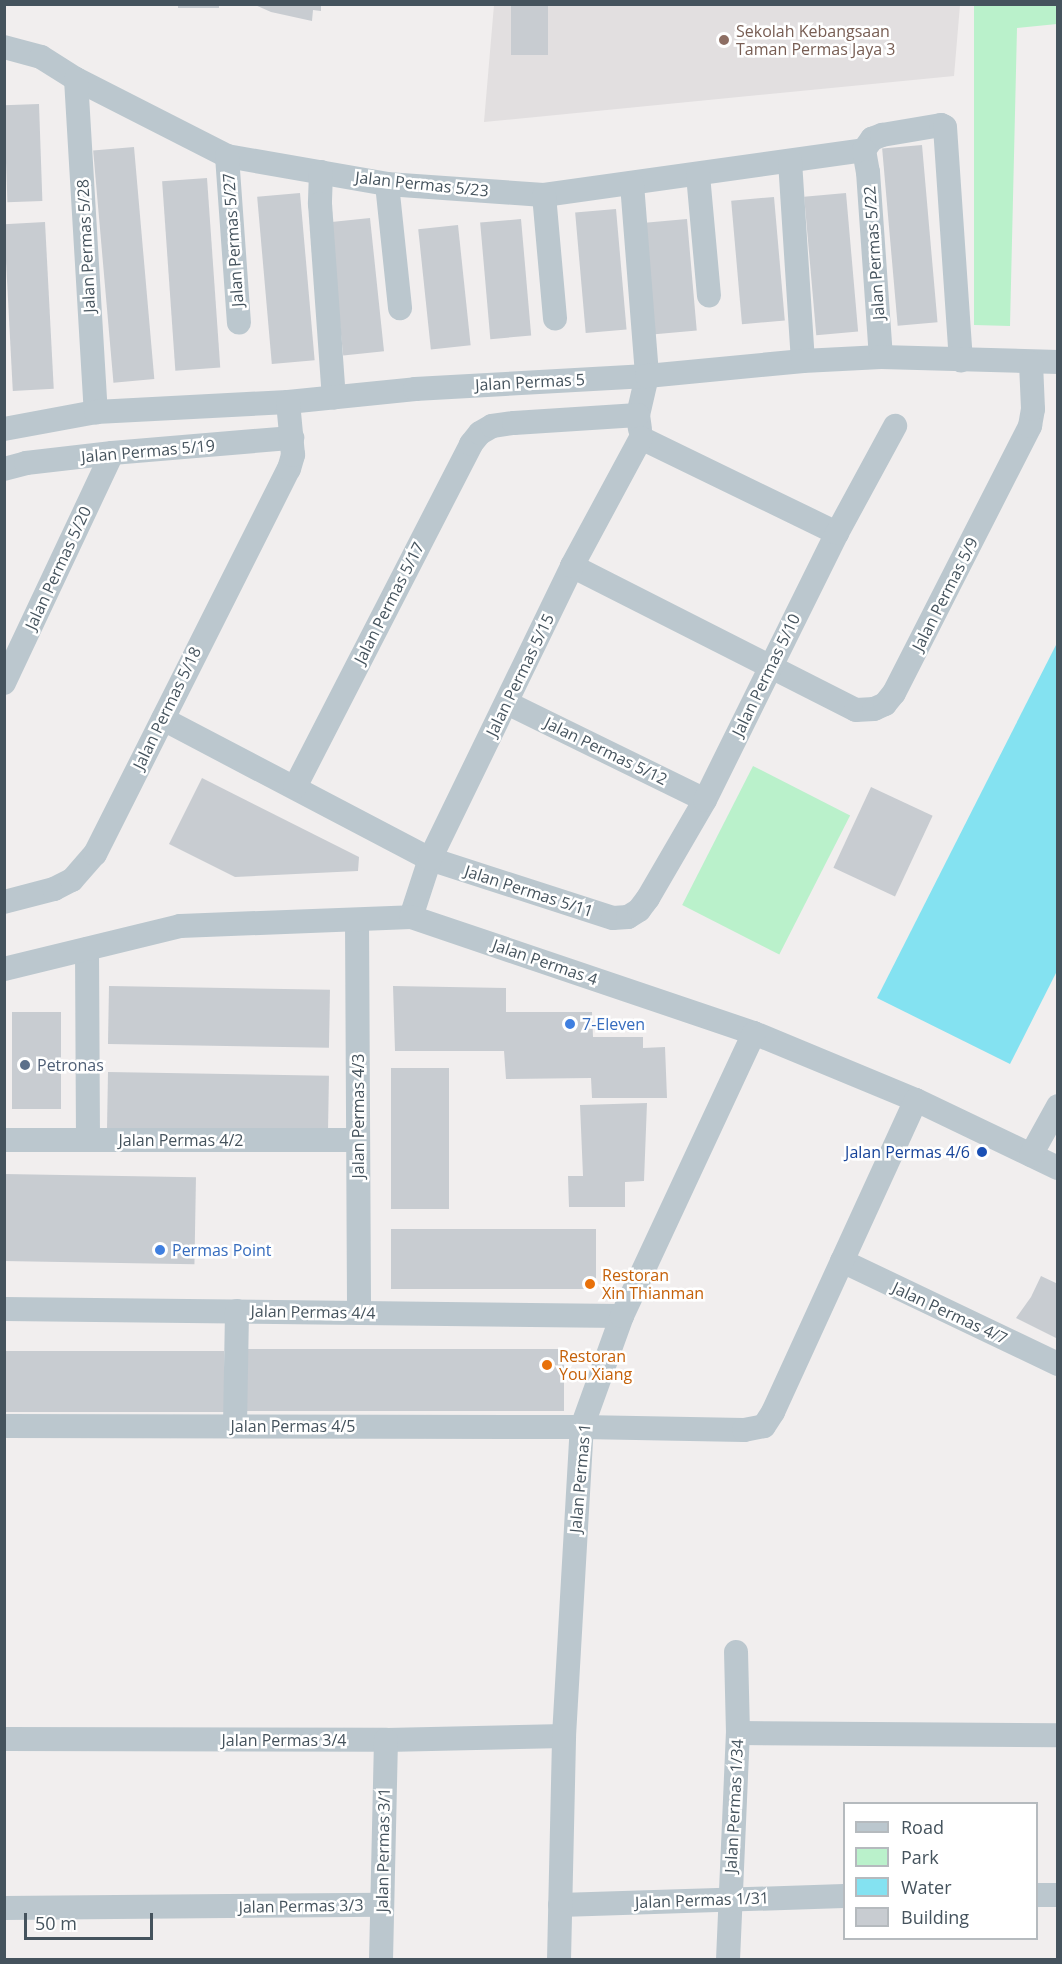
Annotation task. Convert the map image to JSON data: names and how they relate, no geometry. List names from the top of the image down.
{
  "streets": {
    "street": [
      "Jalan Permas 5/23",
      "Jalan Permas 5/27",
      "Jalan Permas 5/28",
      "Jalan Permas 5/22",
      "Jalan Permas 5",
      "Jalan Permas 5/19",
      "Jalan Permas 5/20",
      "Jalan Permas 5/9",
      "Jalan Permas 5/17",
      "Jalan Permas 5/15",
      "Jalan Permas 5/10",
      "Jalan Permas 5/18",
      "Jalan Permas 5/12",
      "Jalan Permas 5/11",
      "Jalan Permas 4",
      "Jalan Permas 4/3",
      "Jalan Permas 4/2",
      "Jalan Permas 4/4",
      "Jalan Permas 4/7",
      "Jalan Permas 4/5",
      "Jalan Permas 1",
      "Jalan Permas 3/4",
      "Jalan Permas 1/34",
      "Jalan Permas 3/1",
      "Jalan Permas 1/31",
      "Jalan Permas 3/3"
    ]
  },
  "crossings": [
    ["Jalan Permas 5/23", "Jalan Permas 5/27"],
    ["Jalan Permas 5/23", "Jalan Permas 5/28"],
    ["Jalan Permas 5/23", "Jalan Permas 5/22"],
    ["Jalan Permas 5/23", "Jalan Permas 5/15"],
    ["Jalan Permas 5/28", "Jalan Permas 5"],
    ["Jalan Permas 5/22", "Jalan Permas 5"],
    ["Jalan Permas 5", "Jalan Permas 5/9"],
    ["Jalan Permas 5", "Jalan Permas 5/15"],
    ["Jalan Permas 5/19", "Jalan Permas 5/20"],
    ["Jalan Permas 5/19", "Jalan Permas 5/18"],
    ["Jalan Permas 5/9", "Jalan Permas 5/10"],
    ["Jalan Permas 5/17", "Jalan Permas 5/15"],
    ["Jalan Permas 5/17", "Jalan Permas 5/11"],
    ["Jalan Permas 5/15", "Jalan Permas 5/12"],
    ["Jalan Permas 5/15", "Jalan Permas 5/11"],
    ["Jalan Permas 5/15", "Jalan Permas 4"],
    ["Jalan Permas 5/10", "Jalan Permas 5/12"],
    ["Jalan Permas 5/10", "Jalan Permas 5/11"],
    ["Jalan Permas 5/18", "Jalan Permas 5/11"],
    ["Jalan Permas 4", "Jalan Permas 4/3"],
    ["Jalan Permas 4", "Jalan Permas 1"],
    ["Jalan Permas 4/3", "Jalan Permas 4/2"],
    ["Jalan Permas 4/3", "Jalan Permas 4/4"],
    ["Jalan Permas 4/4", "Jalan Permas 1"],
    ["Jalan Permas 4/5", "Jalan Permas 1"],
    ["Jalan Permas 1", "Jalan Permas 3/4"],
    ["Jalan Permas 1", "Jalan Permas 1/31"],
    ["Jalan Permas 3/4", "Jalan Permas 3/1"],
    ["Jalan Permas 1/34", "Jalan Permas 1/31"],
    ["Jalan Permas 3/1", "Jalan Permas 3/3"]
  ],
  "places": [
    "Sekolah Kebangsaan Taman Permas Jaya 3",
    "7-Eleven",
    "Petronas",
    "Jalan Permas 4/6",
    "Permas Point",
    "Restoran Xin Thianman",
    "Restoran You Xiang"
  ],
  "legend": [
    "Road",
    "Park",
    "Water",
    "Building"
  ],
  "scale_bar": "50 m"
}
